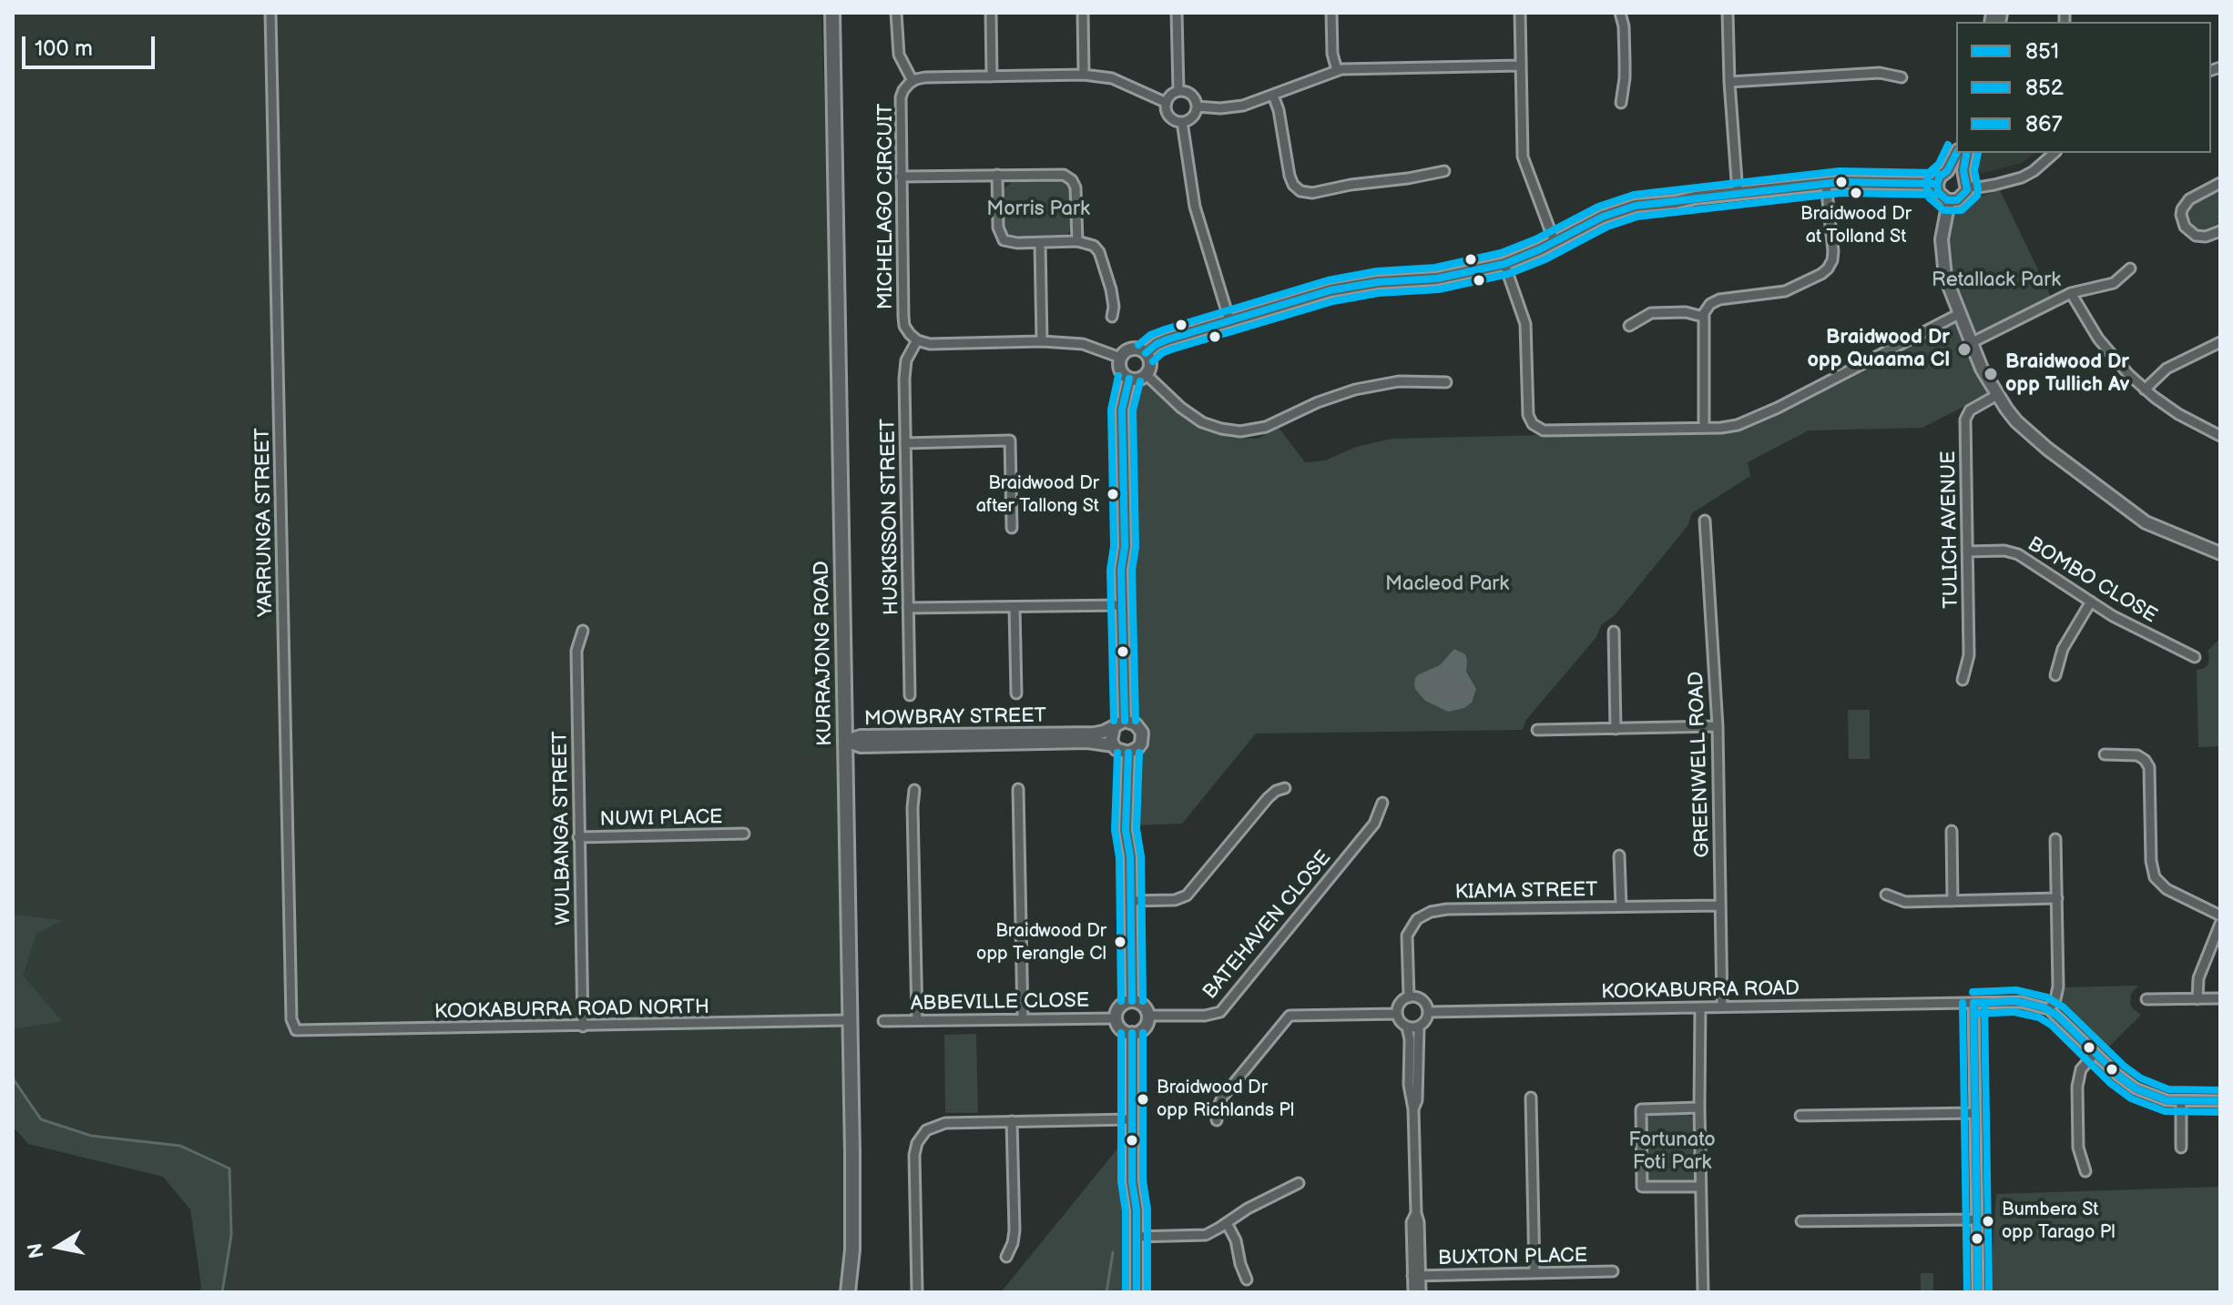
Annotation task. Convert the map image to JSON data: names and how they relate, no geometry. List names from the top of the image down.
{
  "streets": {
    "main road": ["KURRAJONG ROAD"],
    "street": [
      "MICHELAGO CIRCUIT",
      "HUSKISSON STREET",
      "YARRUNGA STREET",
      "TULICH AVENUE",
      "BOMBO CLOSE",
      "MOWBRAY STREET",
      "GREENWELL ROAD",
      "NUWI PLACE",
      "WULBANGA STREET",
      "KIAMA STREET",
      "BATEHAVEN CLOSE",
      "KOOKABURRA ROAD",
      "ABBEVILLE CLOSE",
      "KOOKABURRA ROAD NORTH",
      "BUXTON PLACE"
    ]
  },
  "crossings": [
    ["MICHELAGO CIRCUIT", "HUSKISSON STREET"],
    ["YARRUNGA STREET", "KOOKABURRA ROAD NORTH"],
    ["TULICH AVENUE", "BOMBO CLOSE"],
    ["KURRAJONG ROAD", "MOWBRAY STREET"],
    ["KURRAJONG ROAD", "KOOKABURRA ROAD NORTH"],
    ["GREENWELL ROAD", "KIAMA STREET"],
    ["GREENWELL ROAD", "KOOKABURRA ROAD"],
    ["NUWI PLACE", "WULBANGA STREET"],
    ["WULBANGA STREET", "KOOKABURRA ROAD NORTH"],
    ["KIAMA STREET", "KOOKABURRA ROAD"],
    ["BATEHAVEN CLOSE", "ABBEVILLE CLOSE"]
  ],
  "parks": [
    "Morris Park",
    "Retallack Park",
    "Macleod Park",
    "Fortunato Foti Park"
  ],
  "places": [
    "Braidwood Dr at Tolland St",
    "Braidwood Dr opp Quaama Cl",
    "Braidwood Dr opp Tullich Av",
    "Braidwood Dr after Tallong St",
    "Braidwood Dr opp Terangle Cl",
    "Braidwood Dr opp Richlands Pl",
    "Bumbera St opp Tarago Pl"
  ],
  "lines": ["transit line 852", "transit line 851", "transit line 867"],
  "legend": ["851", "852", "867"],
  "scale_bar": "100 m",
  "north": "left"
}
